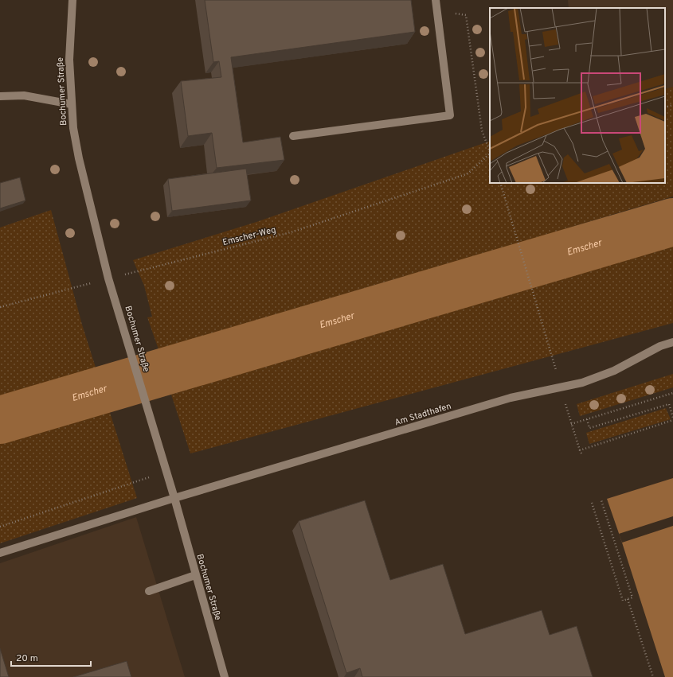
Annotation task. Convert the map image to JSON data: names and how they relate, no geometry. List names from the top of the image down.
{
  "streets": {
    "main road": ["Bochumer Straße", "Am Stadthafen"],
    "path": ["Emscher-Weg"]
  },
  "crossings": [
    ["Bochumer Straße", "Emscher-Weg"],
    ["Bochumer Straße", "Am Stadthafen"]
  ],
  "water": ["Emscher"],
  "scale_bar": "20 m"
}
